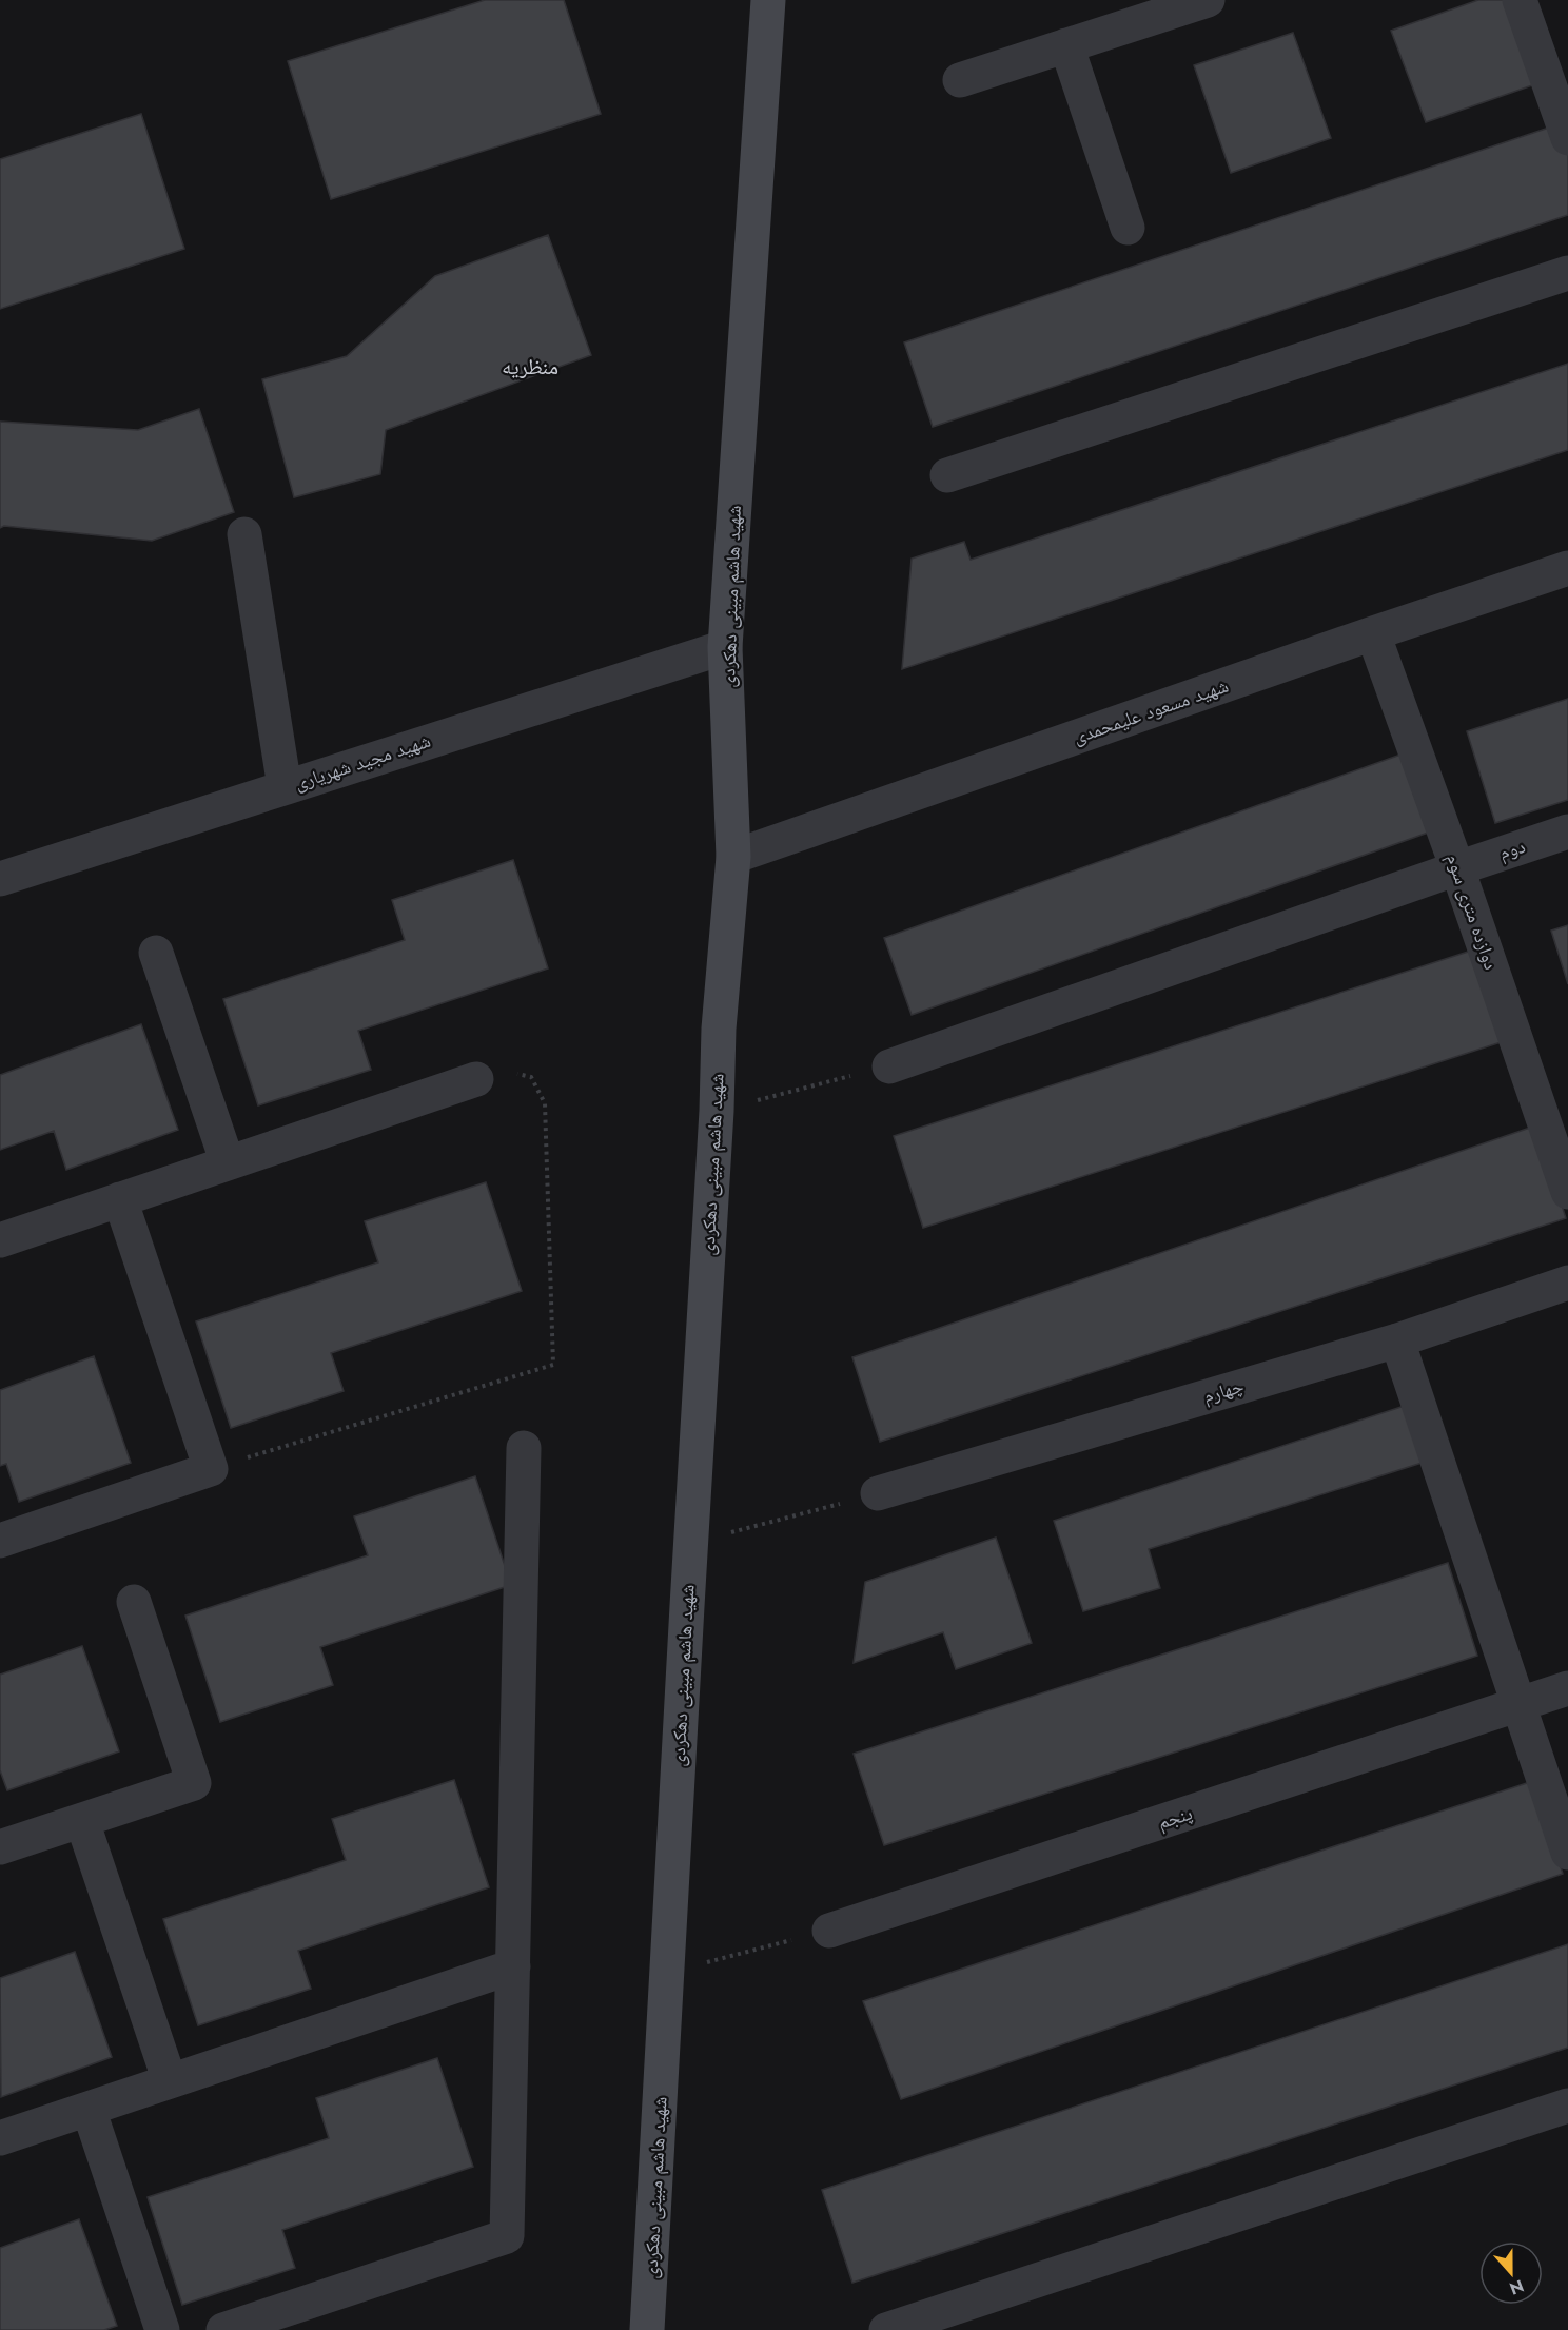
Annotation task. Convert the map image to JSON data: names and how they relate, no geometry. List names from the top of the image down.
{
  "streets": {
    "main road": ["شهید هاشم مبینی دهکردی"],
    "street": [
      "شهید مسعود علیمحمدی",
      "شهید مجید شهریاری",
      "دوم",
      "دوازده متری سوم",
      "چهارم",
      "پنجم"
    ]
  },
  "crossings": [
    ["شهید هاشم مبینی دهکردی", "شهید مسعود علیمحمدی"],
    ["شهید هاشم مبینی دهکردی", "شهید مجید شهریاری"],
    ["شهید مسعود علیمحمدی", "دوازده متری سوم"],
    ["دوم", "دوازده متری سوم"]
  ],
  "districts": ["منظریه"],
  "north": "bottom"
}
